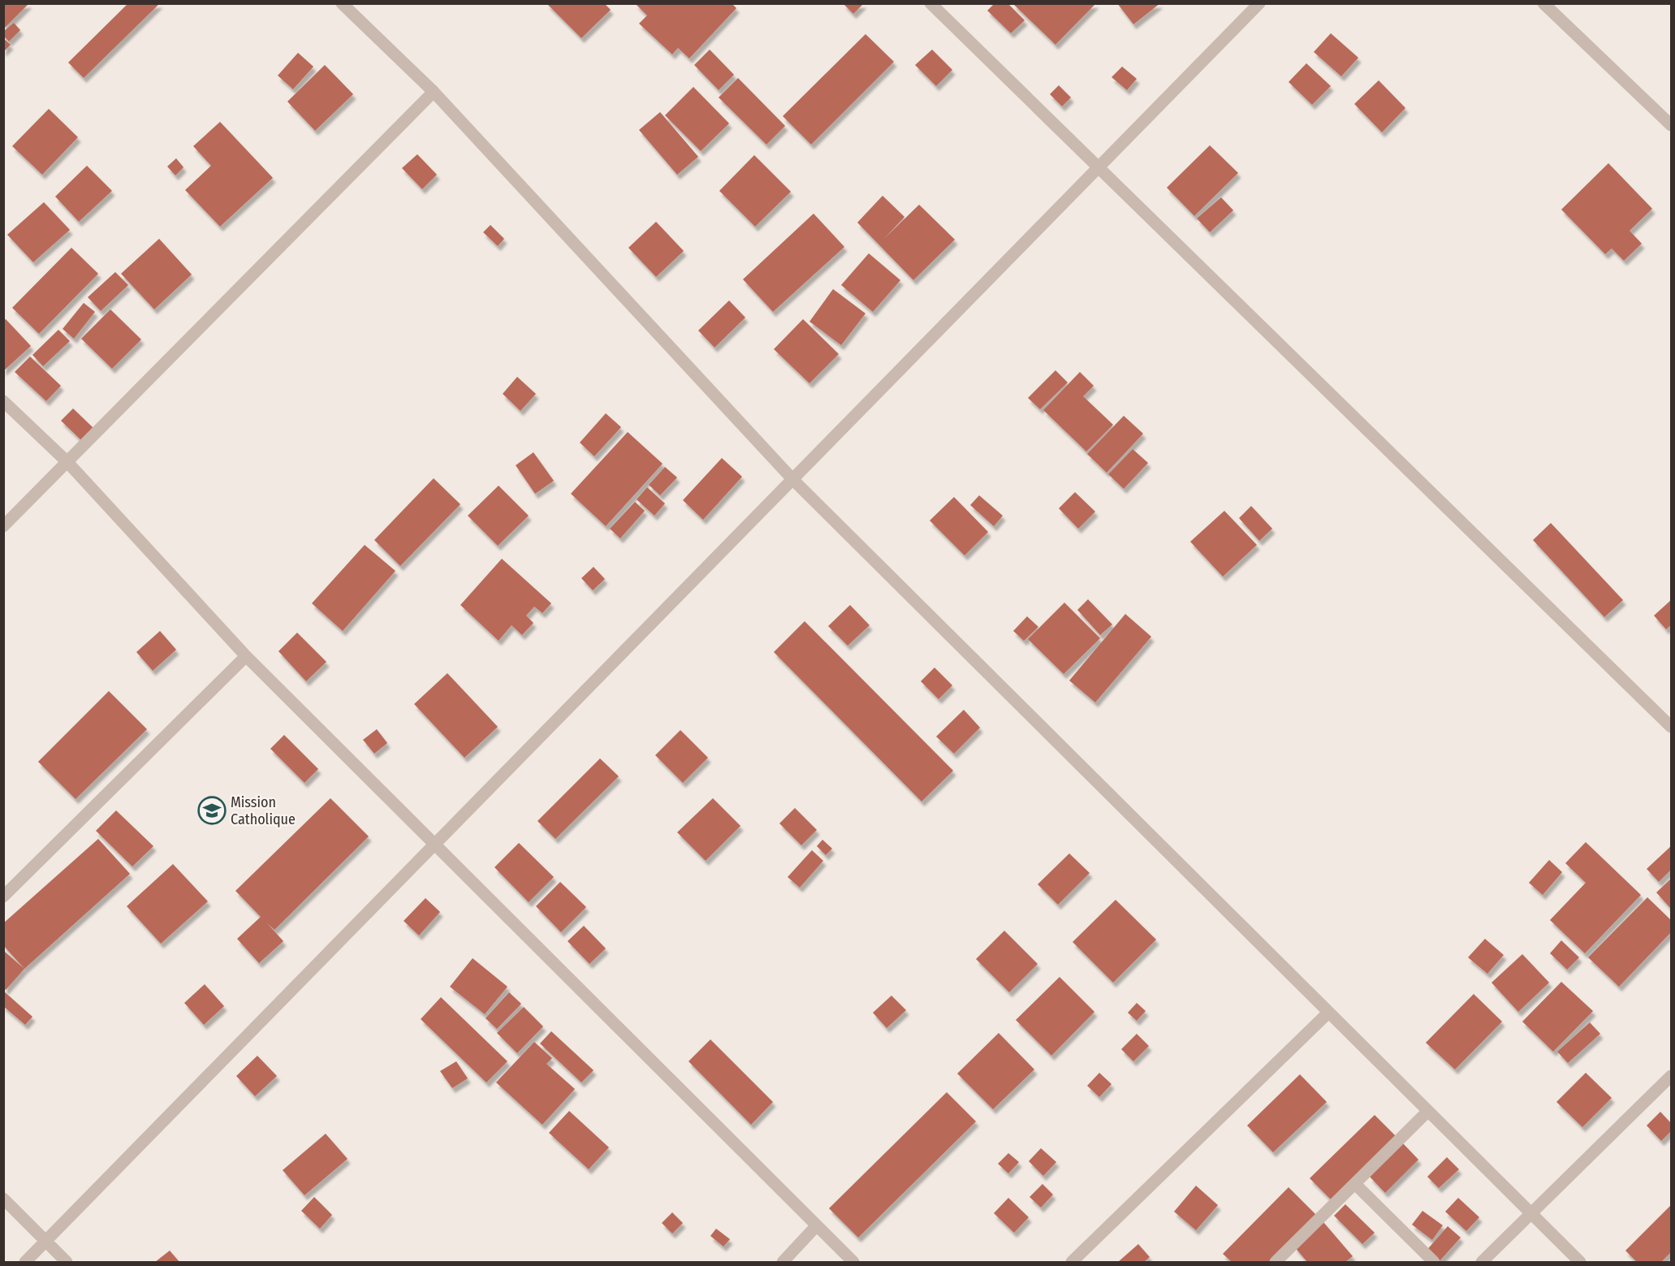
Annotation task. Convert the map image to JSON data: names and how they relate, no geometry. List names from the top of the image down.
{
  "places": {
    "school or university": ["Mission Catholique"]
  }
}
